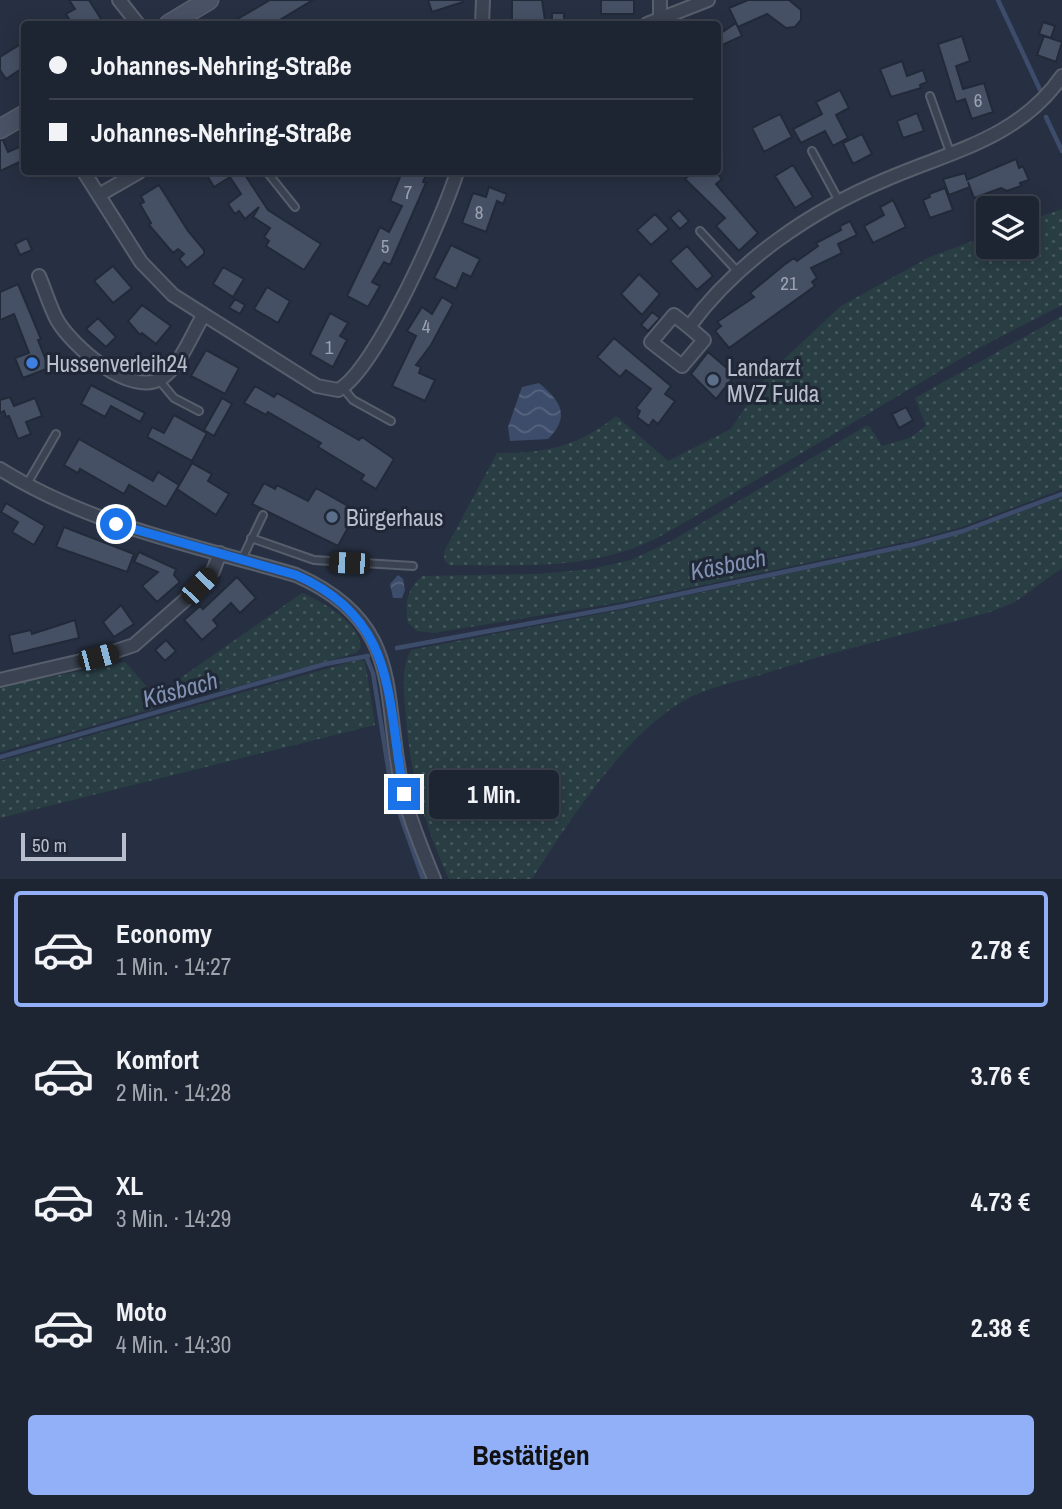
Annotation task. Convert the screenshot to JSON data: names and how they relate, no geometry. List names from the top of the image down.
{
  "water": ["Käsbach"],
  "places": ["Hussenverleih24", "Landarzt MVZ Fulda", "Bürgerhaus"],
  "house_numbers": [
    "6",
    "7",
    "8",
    "5",
    "21",
    "4",
    "1"
  ],
  "scale_bar": "50 m",
  "page": {
    "banner": ["Johannes-Nehring-Straße", "Johannes-Nehring-Straße"],
    "bubble": "1 Min.",
    "scale": "50 m",
    "list": [
      {
        "name": "Economy",
        "note": "1 Min. · 14:27",
        "value": "2.78 €"
      },
      {
        "name": "Komfort",
        "note": "2 Min. · 14:28",
        "value": "3.76 €"
      },
      {
        "name": "XL",
        "note": "3 Min. · 14:29",
        "value": "4.73 €"
      },
      {
        "name": "Moto",
        "note": "4 Min. · 14:30",
        "value": "2.38 €"
      }
    ],
    "buttons": "Bestätigen"
  }
}
